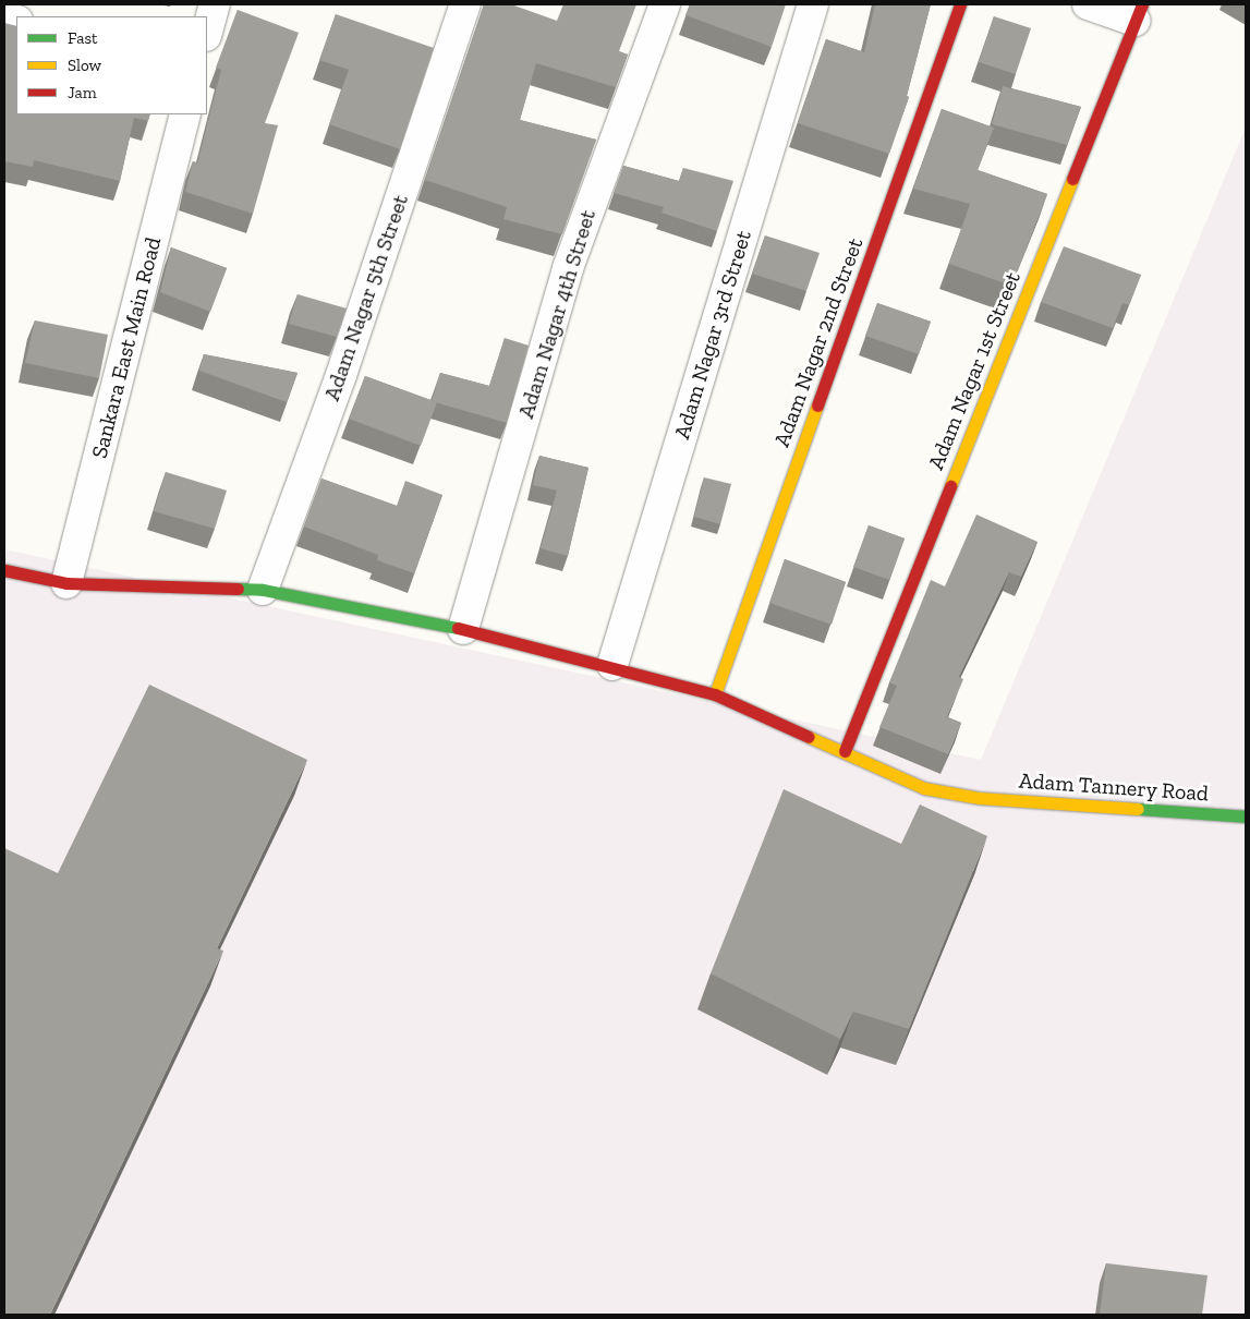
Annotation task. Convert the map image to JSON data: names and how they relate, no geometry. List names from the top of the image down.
{
  "streets": {
    "street": [
      "Adam Nagar 5th Street",
      "Adam Nagar 4th Street",
      "Adam Nagar 3rd Street",
      "Adam Nagar 2nd Street",
      "Sankara East Main Road",
      "Adam Nagar 1st Street",
      "Adam Tannery Road"
    ]
  },
  "crossings": [
    ["Adam Nagar 5th Street", "Adam Tannery Road"],
    ["Adam Nagar 4th Street", "Adam Tannery Road"],
    ["Adam Nagar 3rd Street", "Adam Tannery Road"],
    ["Adam Nagar 2nd Street", "Adam Tannery Road"],
    ["Sankara East Main Road", "Adam Tannery Road"],
    ["Adam Nagar 1st Street", "Adam Tannery Road"]
  ],
  "legend": ["Fast", "Slow", "Jam"]
}
